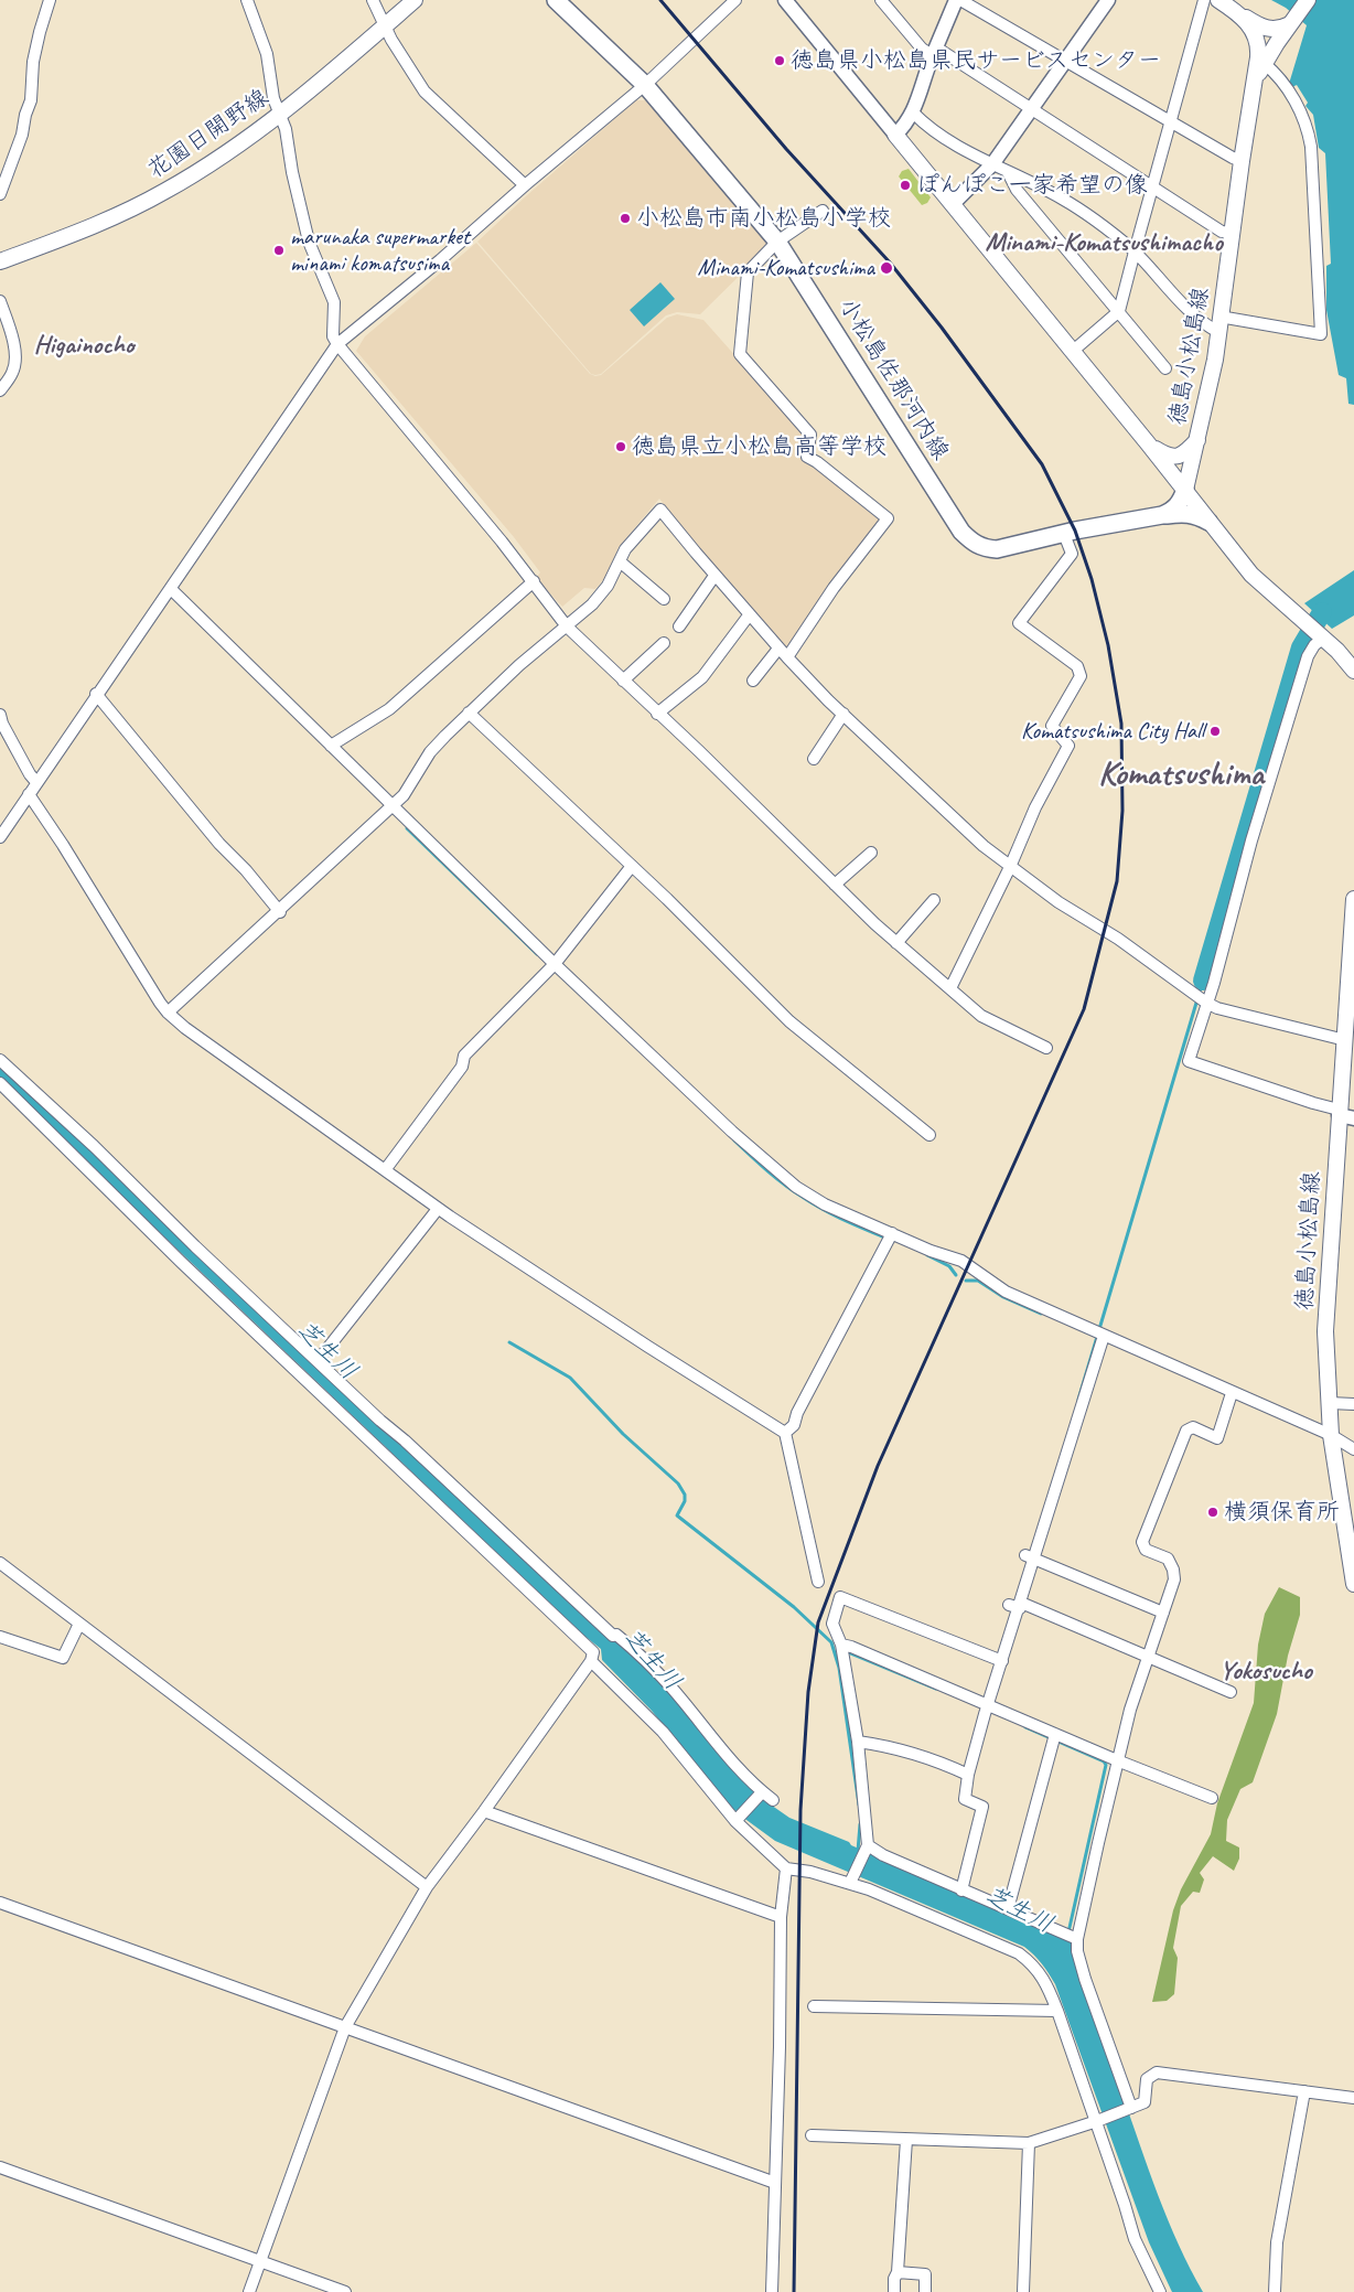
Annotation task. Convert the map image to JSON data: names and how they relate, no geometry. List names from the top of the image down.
{
  "streets": {
    "main road": ["花園日開野線", "徳島小松島線", "小松島佐那河内線"]
  },
  "districts": [
    "Minami-Komatsushimacho",
    "Higainocho",
    "Komatsushima",
    "Yokosucho"
  ],
  "water": ["芝生川"],
  "places": [
    "徳島県小松島県民サービスセンター",
    "ぽんぽこ一家希望の像",
    "小松島市南小松島小学校",
    "marunaka supermarket minami komatsusima",
    "Minami-Komatsushima",
    "徳島県立小松島高等学校",
    "Komatsushima City Hall",
    "横須保育所"
  ]
}
